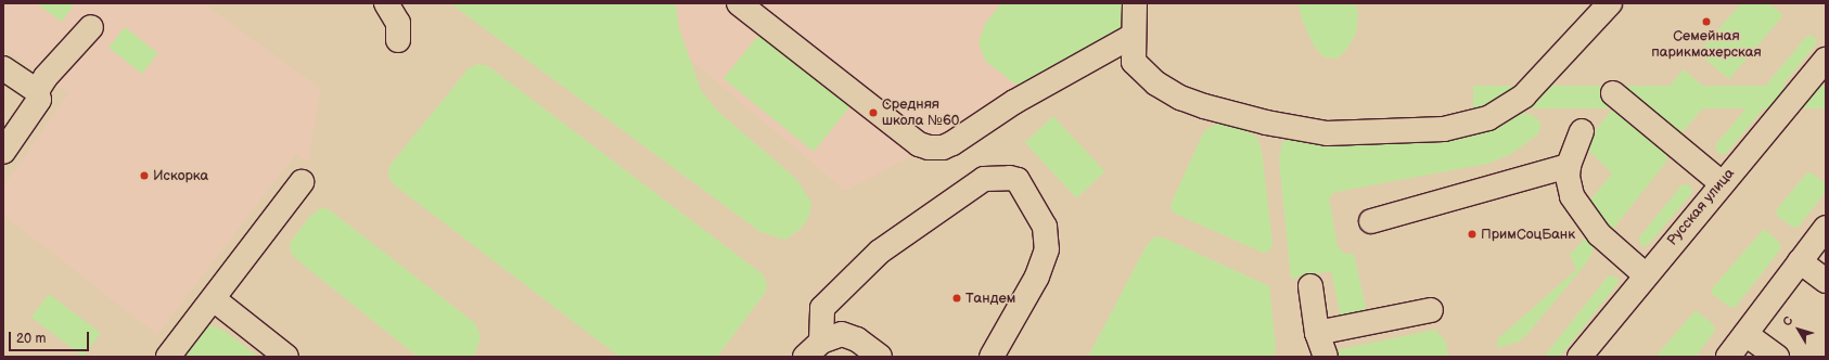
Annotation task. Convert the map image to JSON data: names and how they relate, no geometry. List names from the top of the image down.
{
  "streets": {
    "main road": ["Русская улица"]
  },
  "places": [
    "Семейная парикмахерская",
    "Средняя школа №60",
    "Искорка",
    "ПримСоцБанк",
    "Тандем"
  ],
  "scale_bar": "20 m",
  "north": "top left"
}
